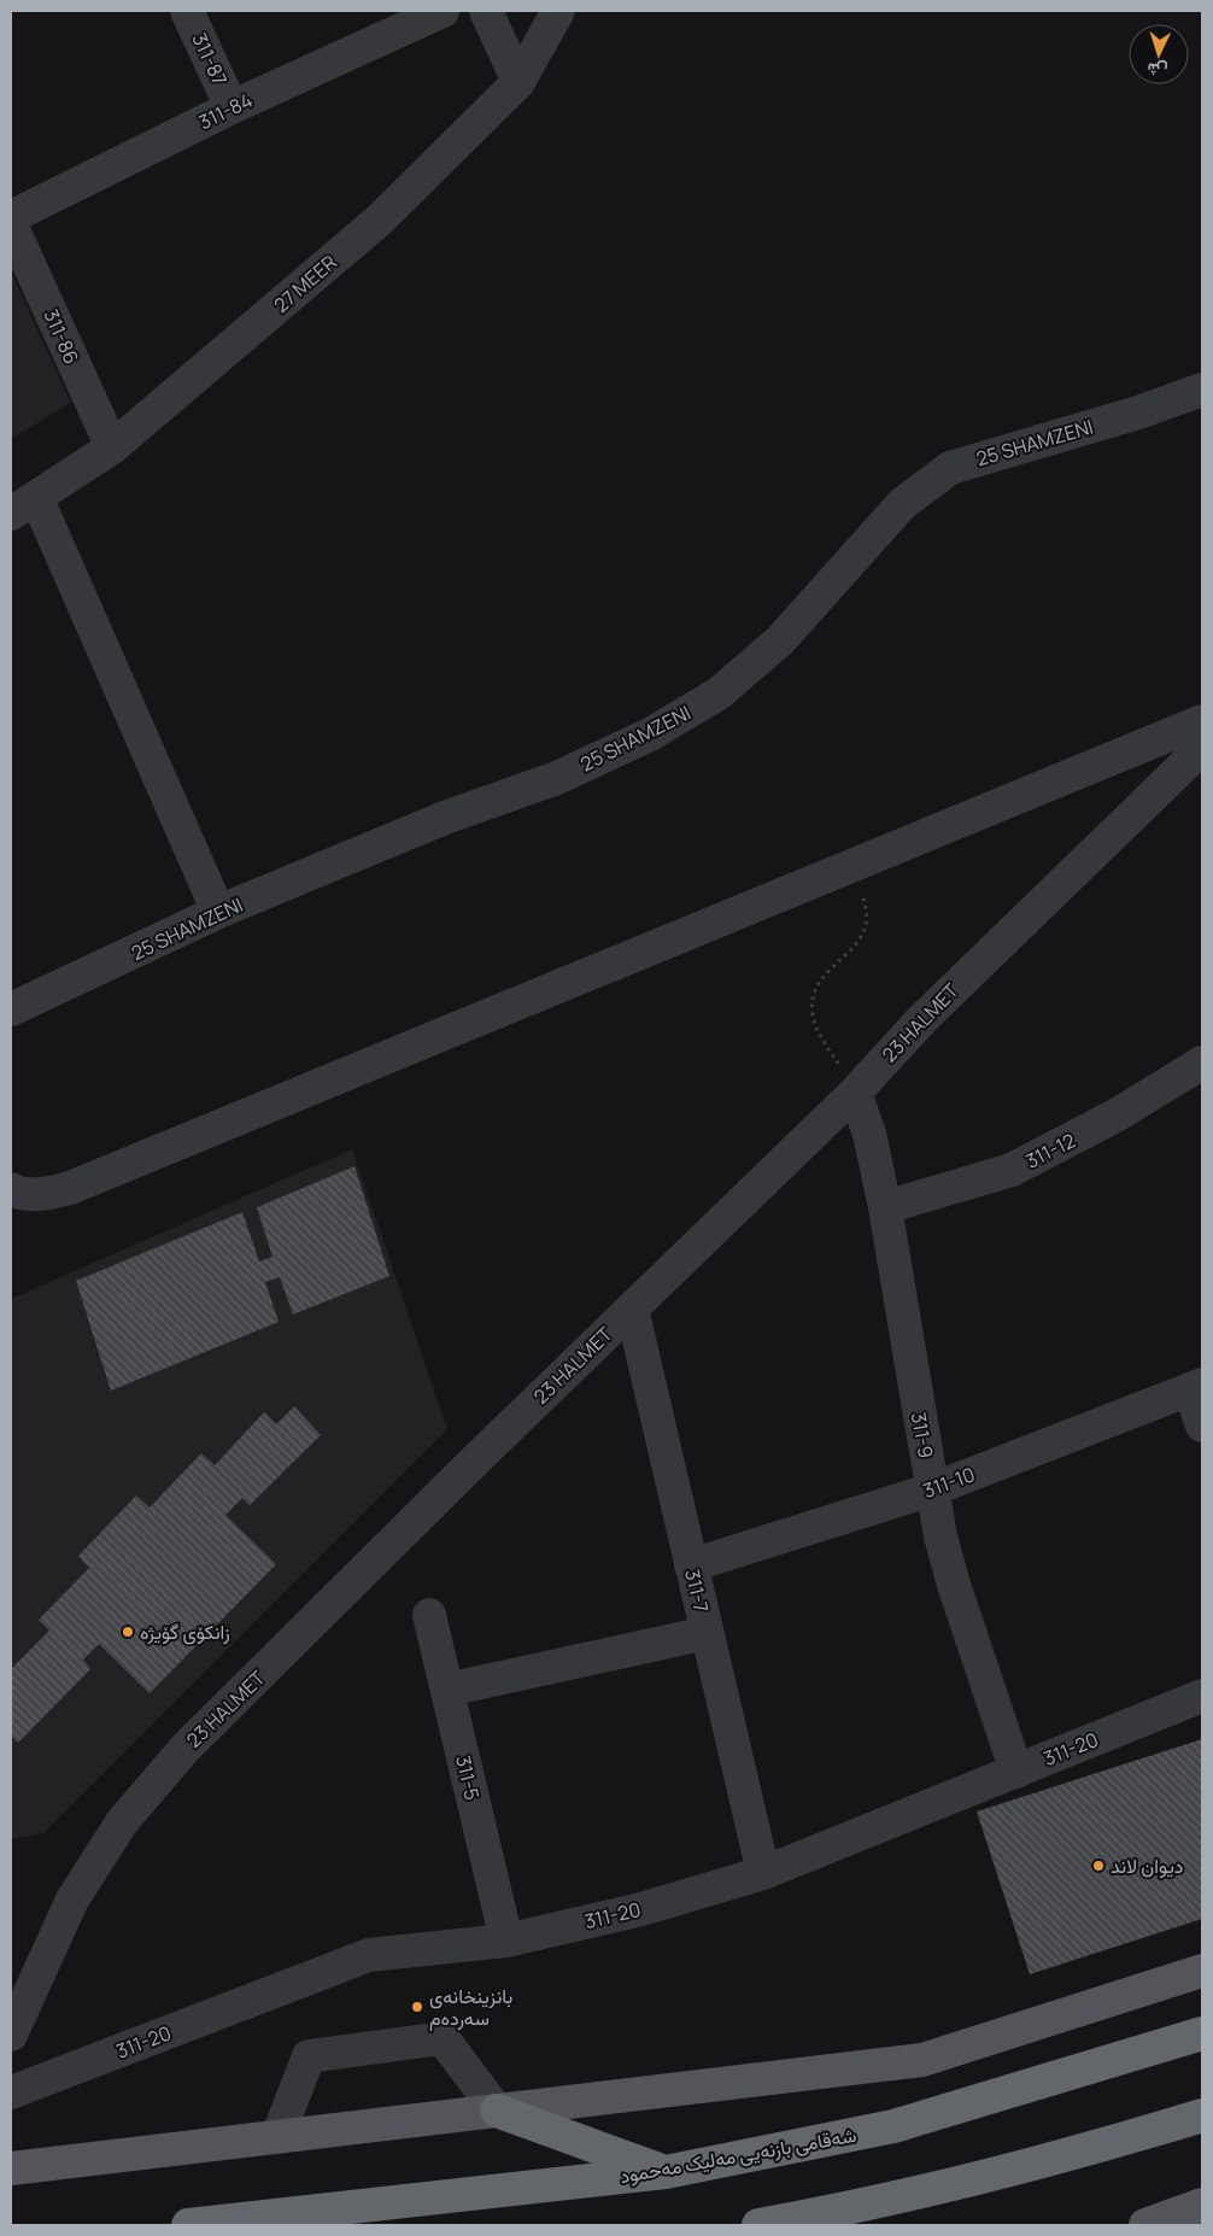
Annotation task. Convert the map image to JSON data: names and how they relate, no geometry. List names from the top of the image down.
{
  "streets": {
    "highway": ["شەقامی بازنەیی مەلیک مەحمود"],
    "street": [
      "311-87",
      "311-84",
      "27 MEER",
      "311-86",
      "25 SHAMZENI",
      "23 HALMET",
      "311-12",
      "311-9",
      "311-10",
      "311-7",
      "311-20",
      "311-5"
    ]
  },
  "crossings": [
    ["311-87", "311-84"],
    ["27 MEER", "311-86"],
    ["23 HALMET", "311-9"],
    ["23 HALMET", "311-7"],
    ["311-12", "311-9"],
    ["311-9", "311-10"],
    ["311-9", "311-20"],
    ["311-10", "311-7"],
    ["311-7", "311-20"],
    ["311-20", "311-5"]
  ],
  "places": ["زانکۆی گۆیژە", "دیوان لاند", "بانزینخانەی سەردەم"],
  "north": "bottom"
}
